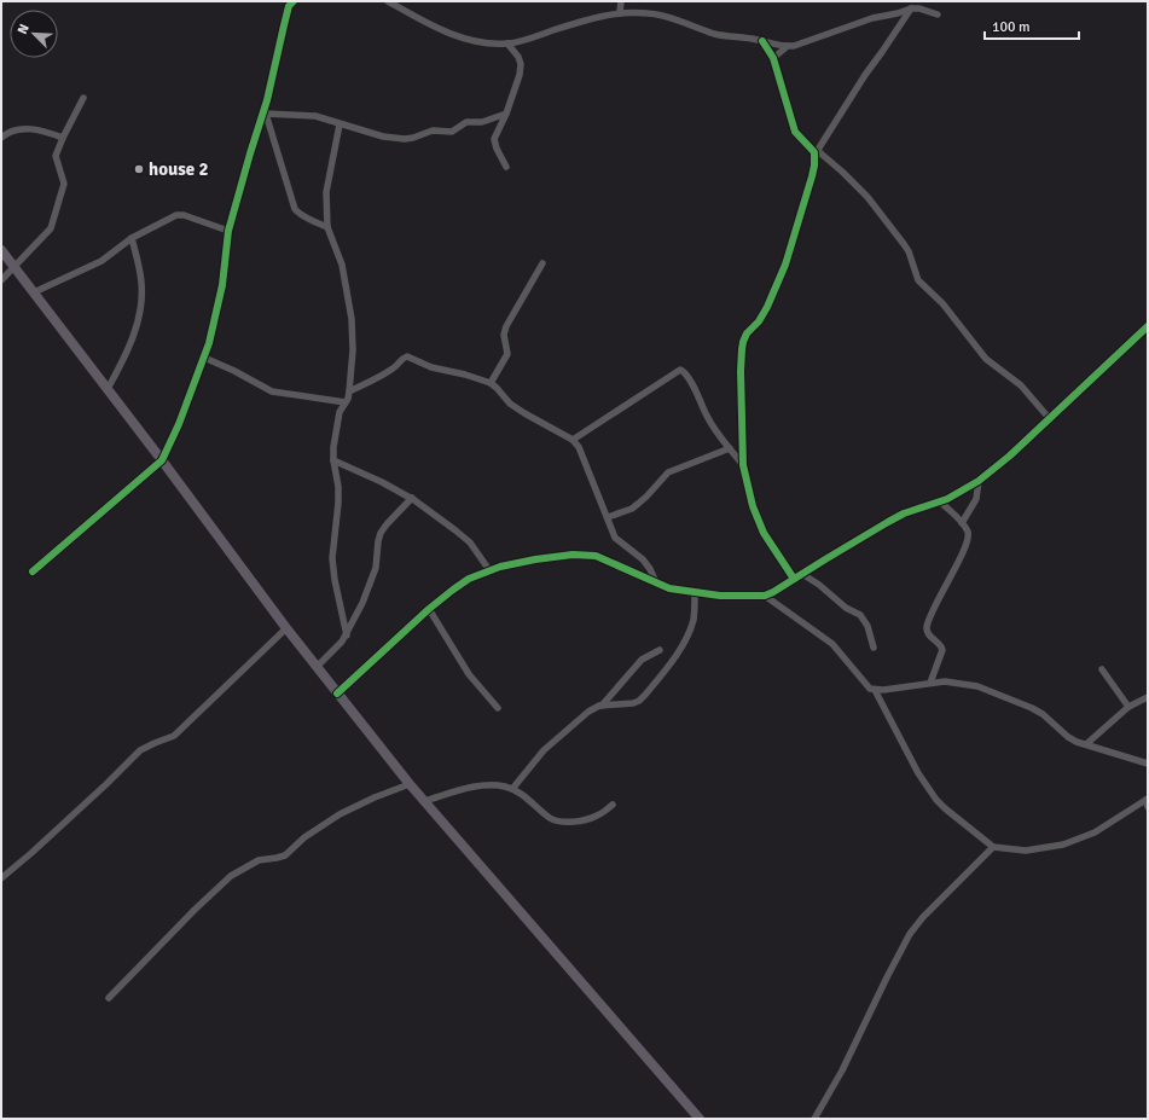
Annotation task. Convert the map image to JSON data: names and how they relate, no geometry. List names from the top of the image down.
{
  "places": ["house 2"],
  "scale_bar": "100 m",
  "north": "top left"
}
